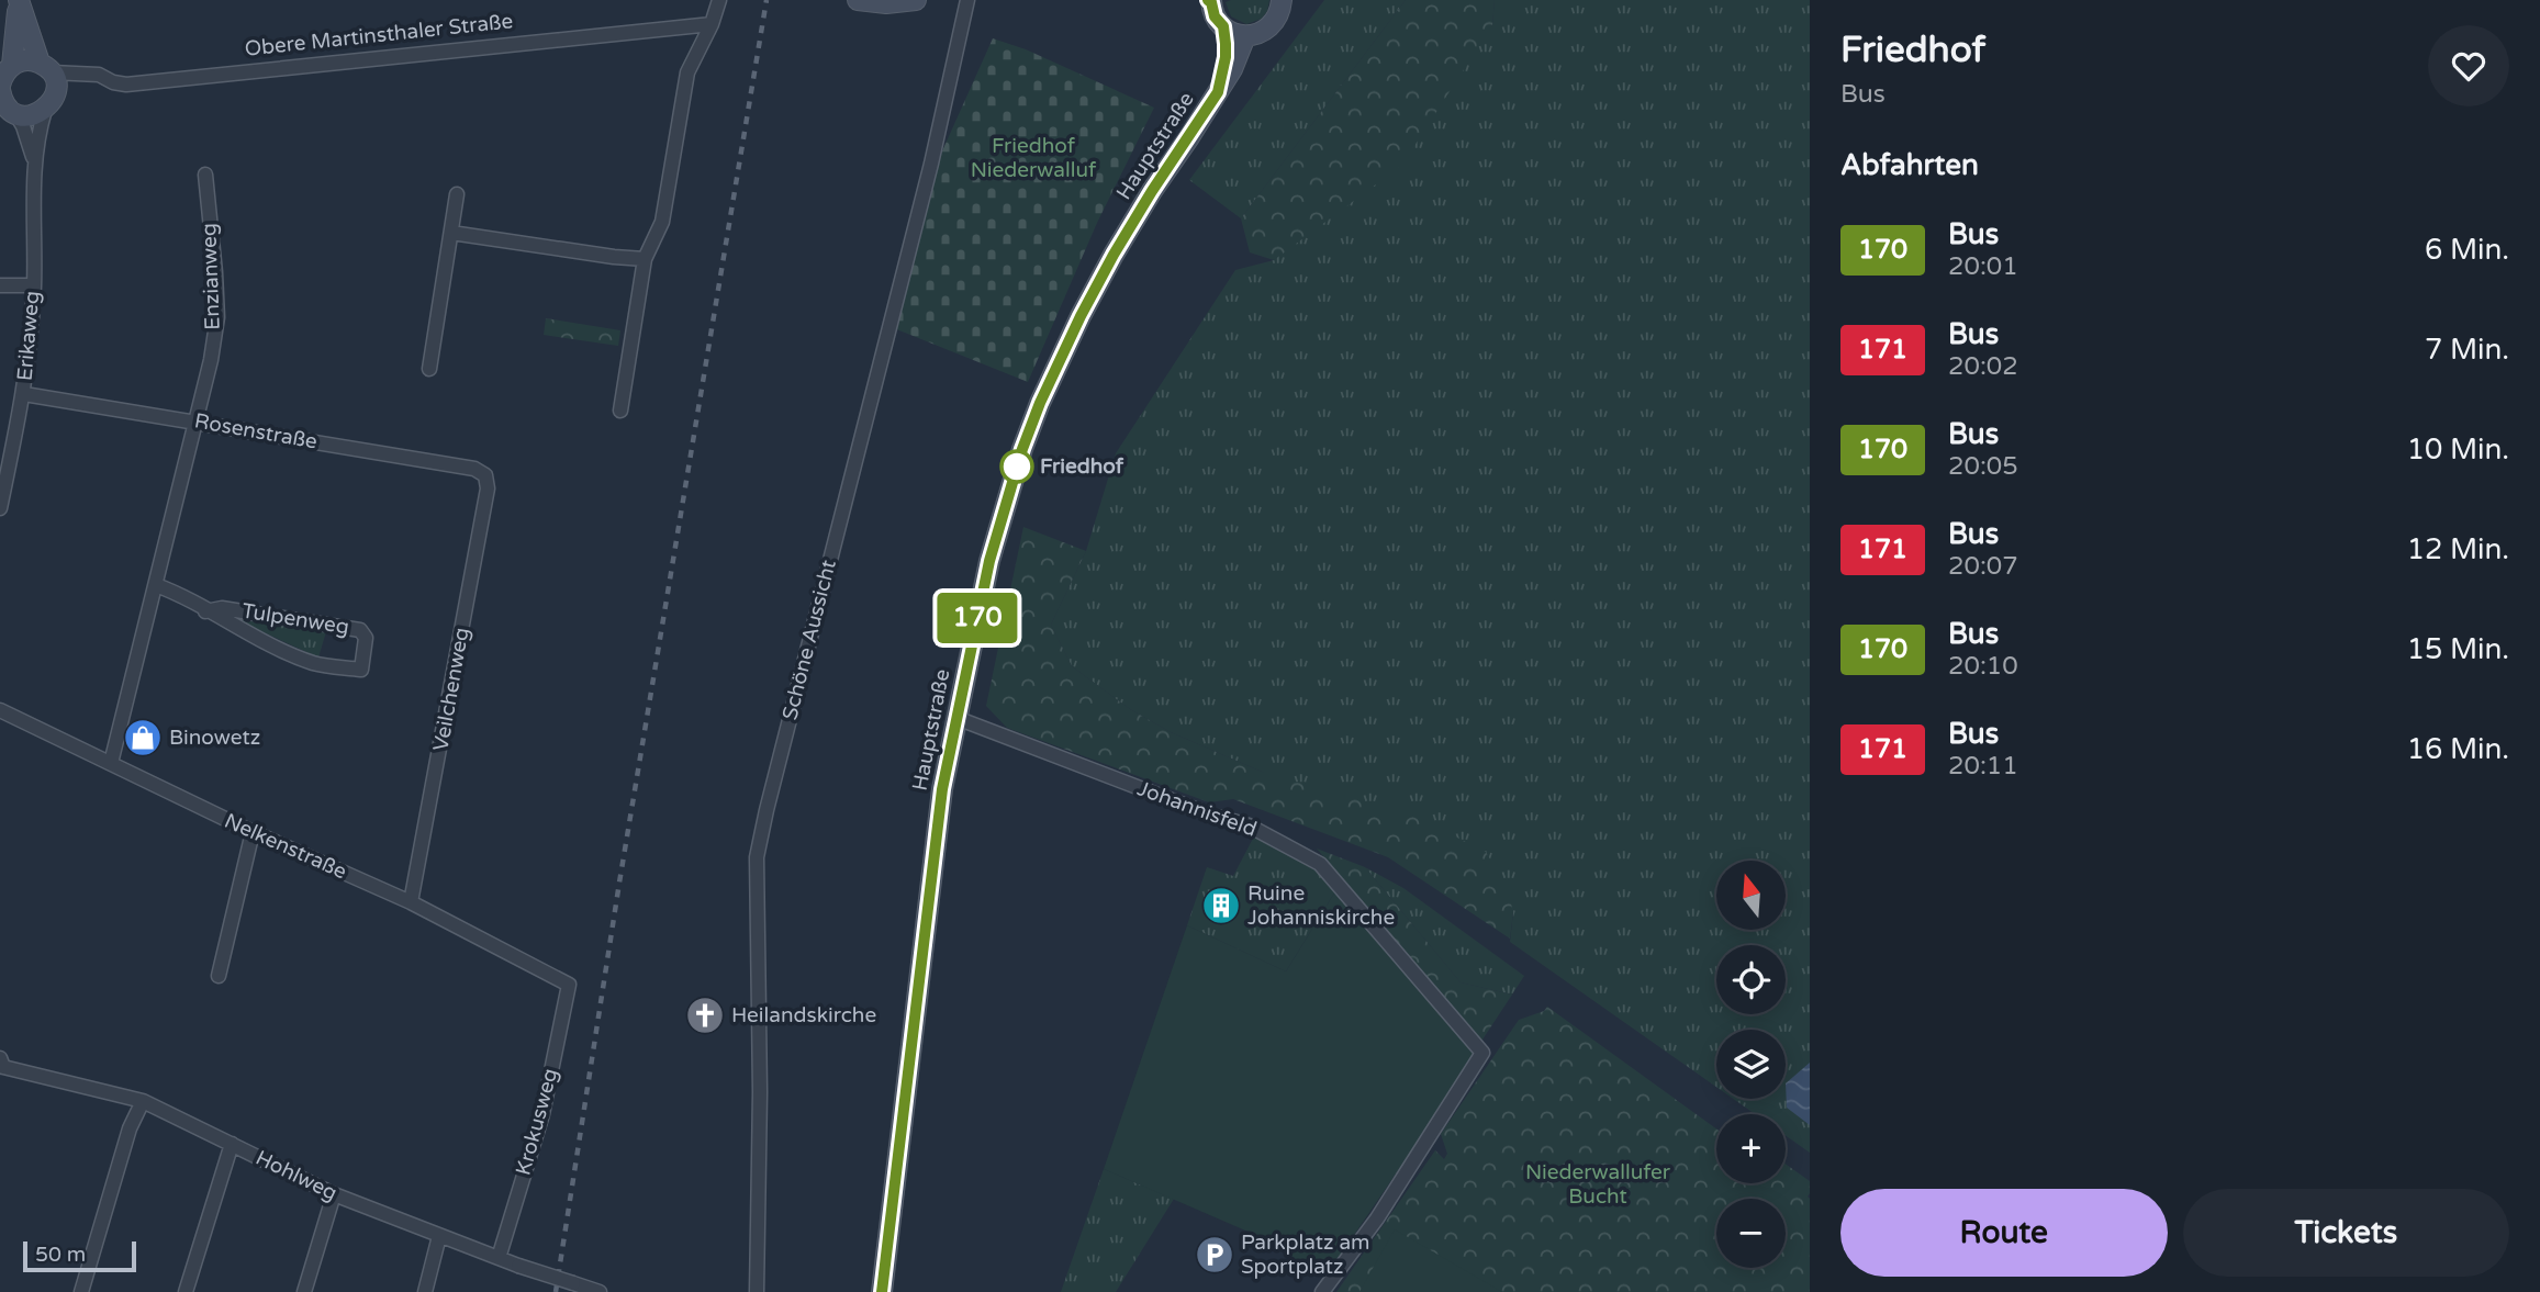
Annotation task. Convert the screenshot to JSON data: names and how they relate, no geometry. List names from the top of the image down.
{
  "streets": {
    "street": [
      "Obere Martinsthaler Straße",
      "Hauptstraße",
      "Enzianweg",
      "Erikaweg",
      "Rosenstraße",
      "Tulpenweg",
      "Schöne Aussicht",
      "Veilchenweg",
      "Johannisfeld",
      "Nelkenstraße",
      "Krokusweg",
      "Hohlweg"
    ]
  },
  "crossings": [
    ["Obere Martinsthaler Straße", "Erikaweg"],
    ["Hauptstraße", "Johannisfeld"],
    ["Enzianweg", "Rosenstraße"],
    ["Erikaweg", "Rosenstraße"],
    ["Rosenstraße", "Veilchenweg"],
    ["Veilchenweg", "Nelkenstraße"],
    ["Nelkenstraße", "Krokusweg"],
    ["Krokusweg", "Hohlweg"]
  ],
  "parks": ["Friedhof Niederwalluf", "Niederwallufer Bucht"],
  "places": {
    "other": ["Friedhof"],
    "shop": ["Binowetz"],
    "building": ["Ruine Johanniskirche"],
    "church": ["Heilandskirche"],
    "parking": ["Parkplatz am Sportplatz"]
  },
  "lines": ["bus line 170"],
  "scale_bar": "50 m",
  "north": "top",
  "page": {
    "on_map": "170",
    "heading": [
      ["Friedhof", "Bus"],
      "Abfahrten"
    ],
    "list": [
      {
        "mark": "170",
        "name": "Bus",
        "note": "20:01",
        "value": "6 Min."
      },
      {
        "mark": "171",
        "name": "Bus",
        "note": "20:02",
        "value": "7 Min."
      },
      {
        "mark": "170",
        "name": "Bus",
        "note": "20:05",
        "value": "10 Min."
      },
      {
        "mark": "171",
        "name": "Bus",
        "note": "20:07",
        "value": "12 Min."
      },
      {
        "mark": "170",
        "name": "Bus",
        "note": "20:10",
        "value": "15 Min."
      },
      {
        "mark": "171",
        "name": "Bus",
        "note": "20:11",
        "value": "16 Min."
      }
    ],
    "map_buttons": ["+", "−"],
    "buttons": ["Route", "Tickets"],
    "scale": "50 m"
  }
}
